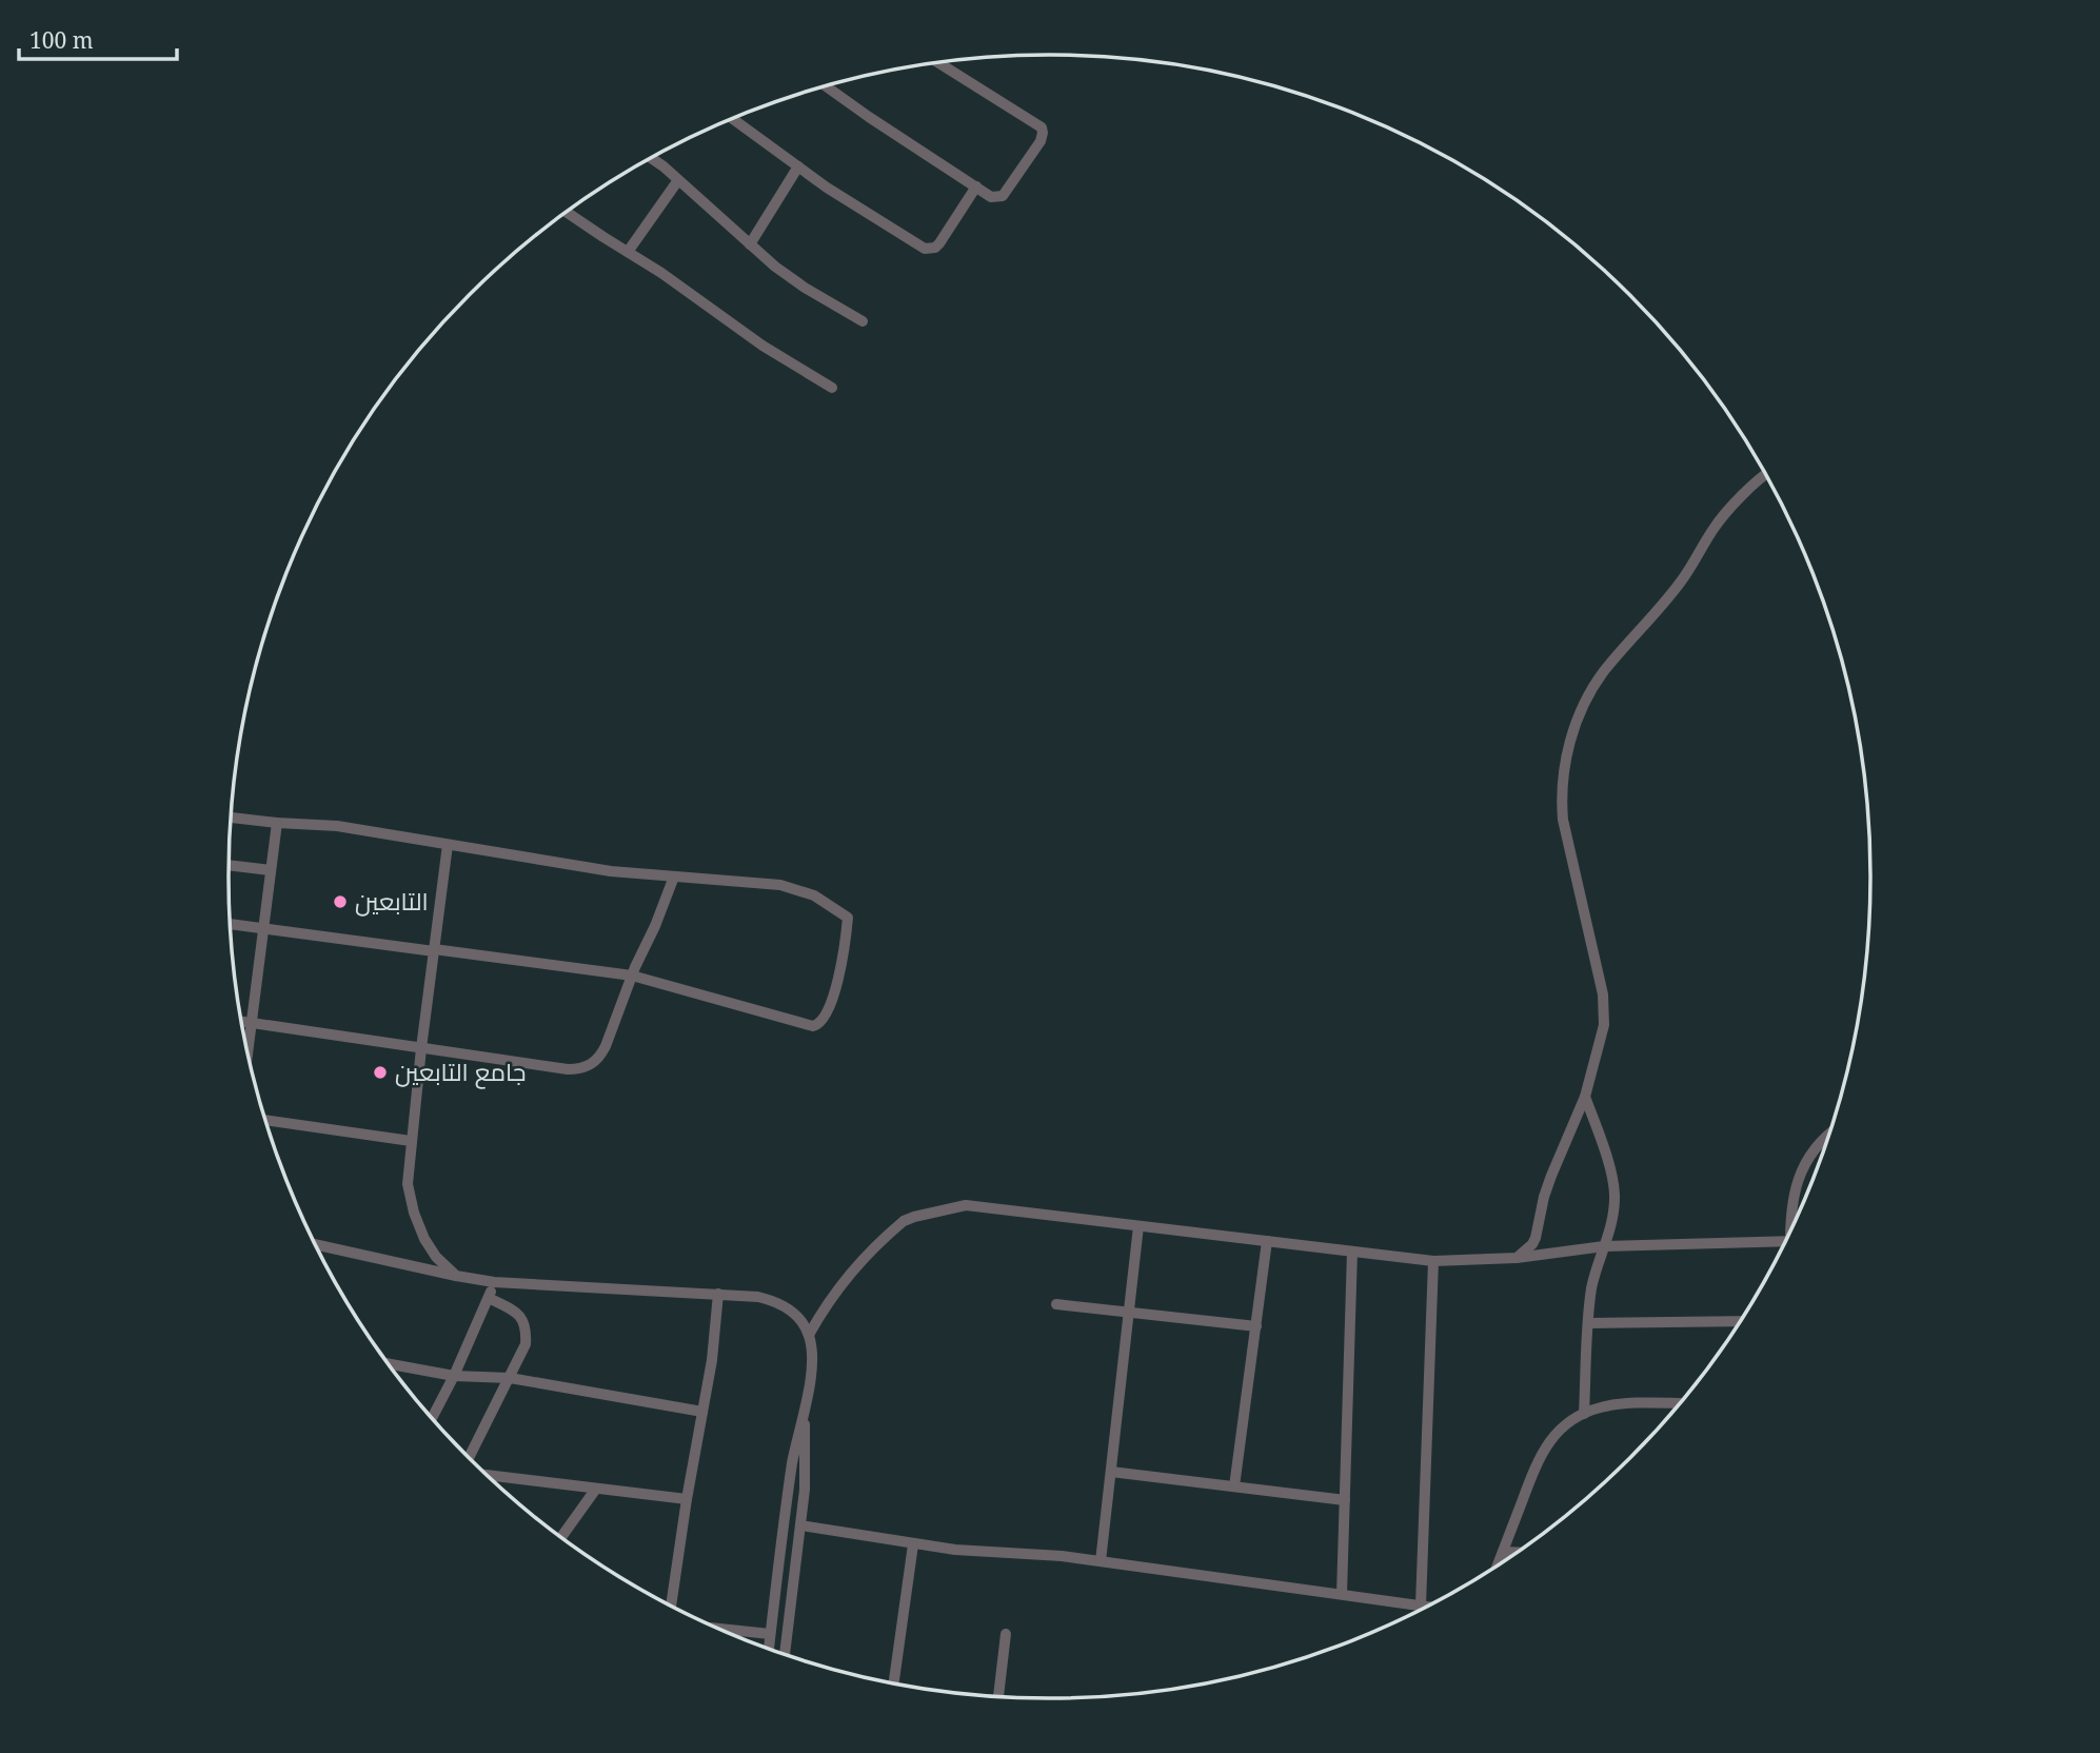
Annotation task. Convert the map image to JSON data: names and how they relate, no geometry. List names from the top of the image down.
{
  "places": ["التابعين", "جامع التابعين"],
  "scale_bar": "100 m"
}
